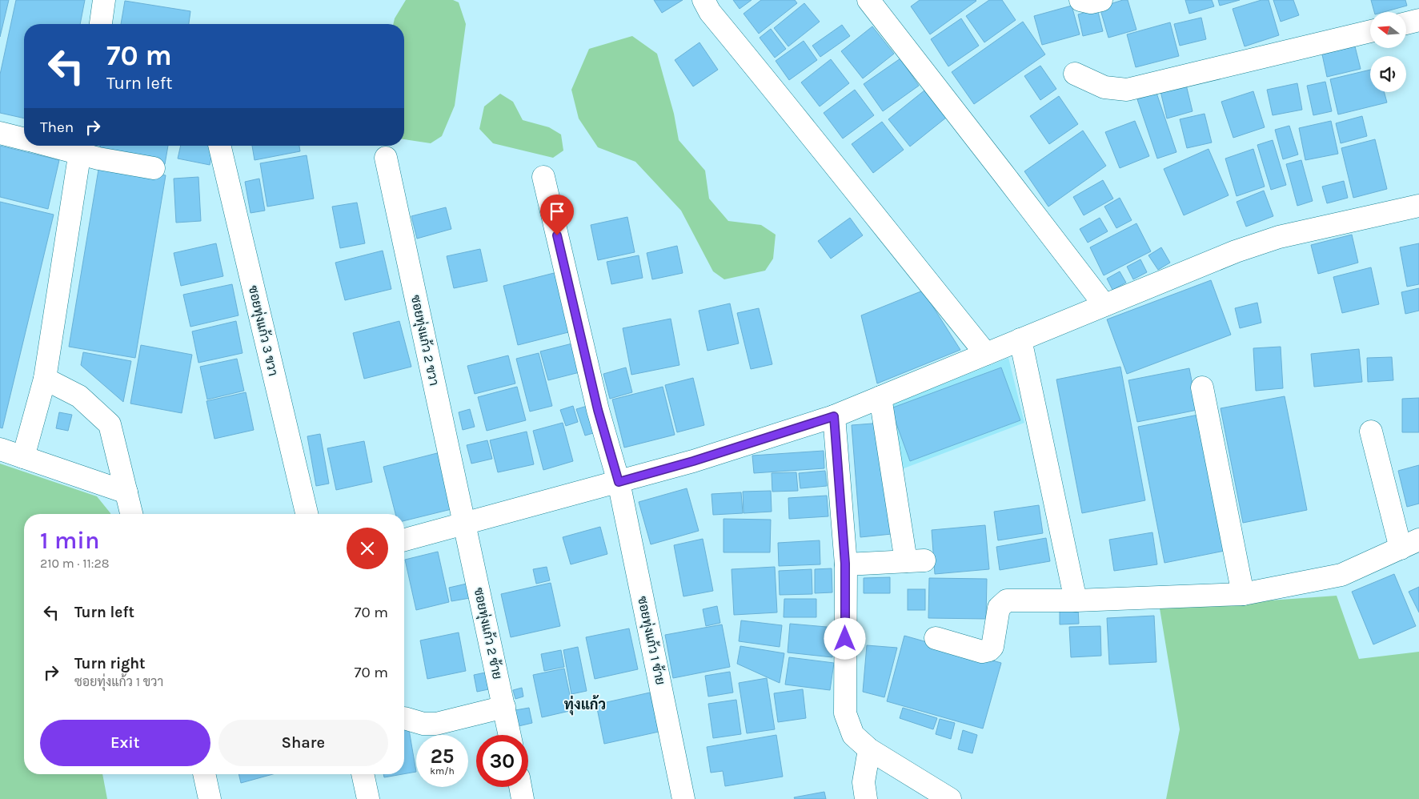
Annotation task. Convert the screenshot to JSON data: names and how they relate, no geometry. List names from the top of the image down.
{
  "streets": {
    "street": [
      "ซอยทุ่งแก้ว 3 ขวา",
      "ซอยทุ่งแก้ว 2 ขวา",
      "ซอยทุ่งแก้ว 2 ซ้าย",
      "ซอยทุ่งแก้ว 1 ซ้าย"
    ]
  },
  "crossings": [
    ["ซอยทุ่งแก้ว 2 ขวา", "ซอยทุ่งแก้ว 2 ซ้าย"]
  ],
  "districts": ["ทุ่งแก้ว"],
  "north": "left",
  "page": {
    "turn": ["70 m", "Turn left"],
    "then": "Then",
    "heading": ["1 min", "210 m · 11:28"],
    "list": [
      {
        "name": "Turn left",
        "value": "70 m"
      },
      {
        "name": "Turn right",
        "note": "ซอยทุ่งแก้ว 1 ขวา",
        "value": "70 m"
      }
    ],
    "buttons": ["Exit", "Share"],
    "speed": "25 km/h",
    "limit": "30"
  }
}
